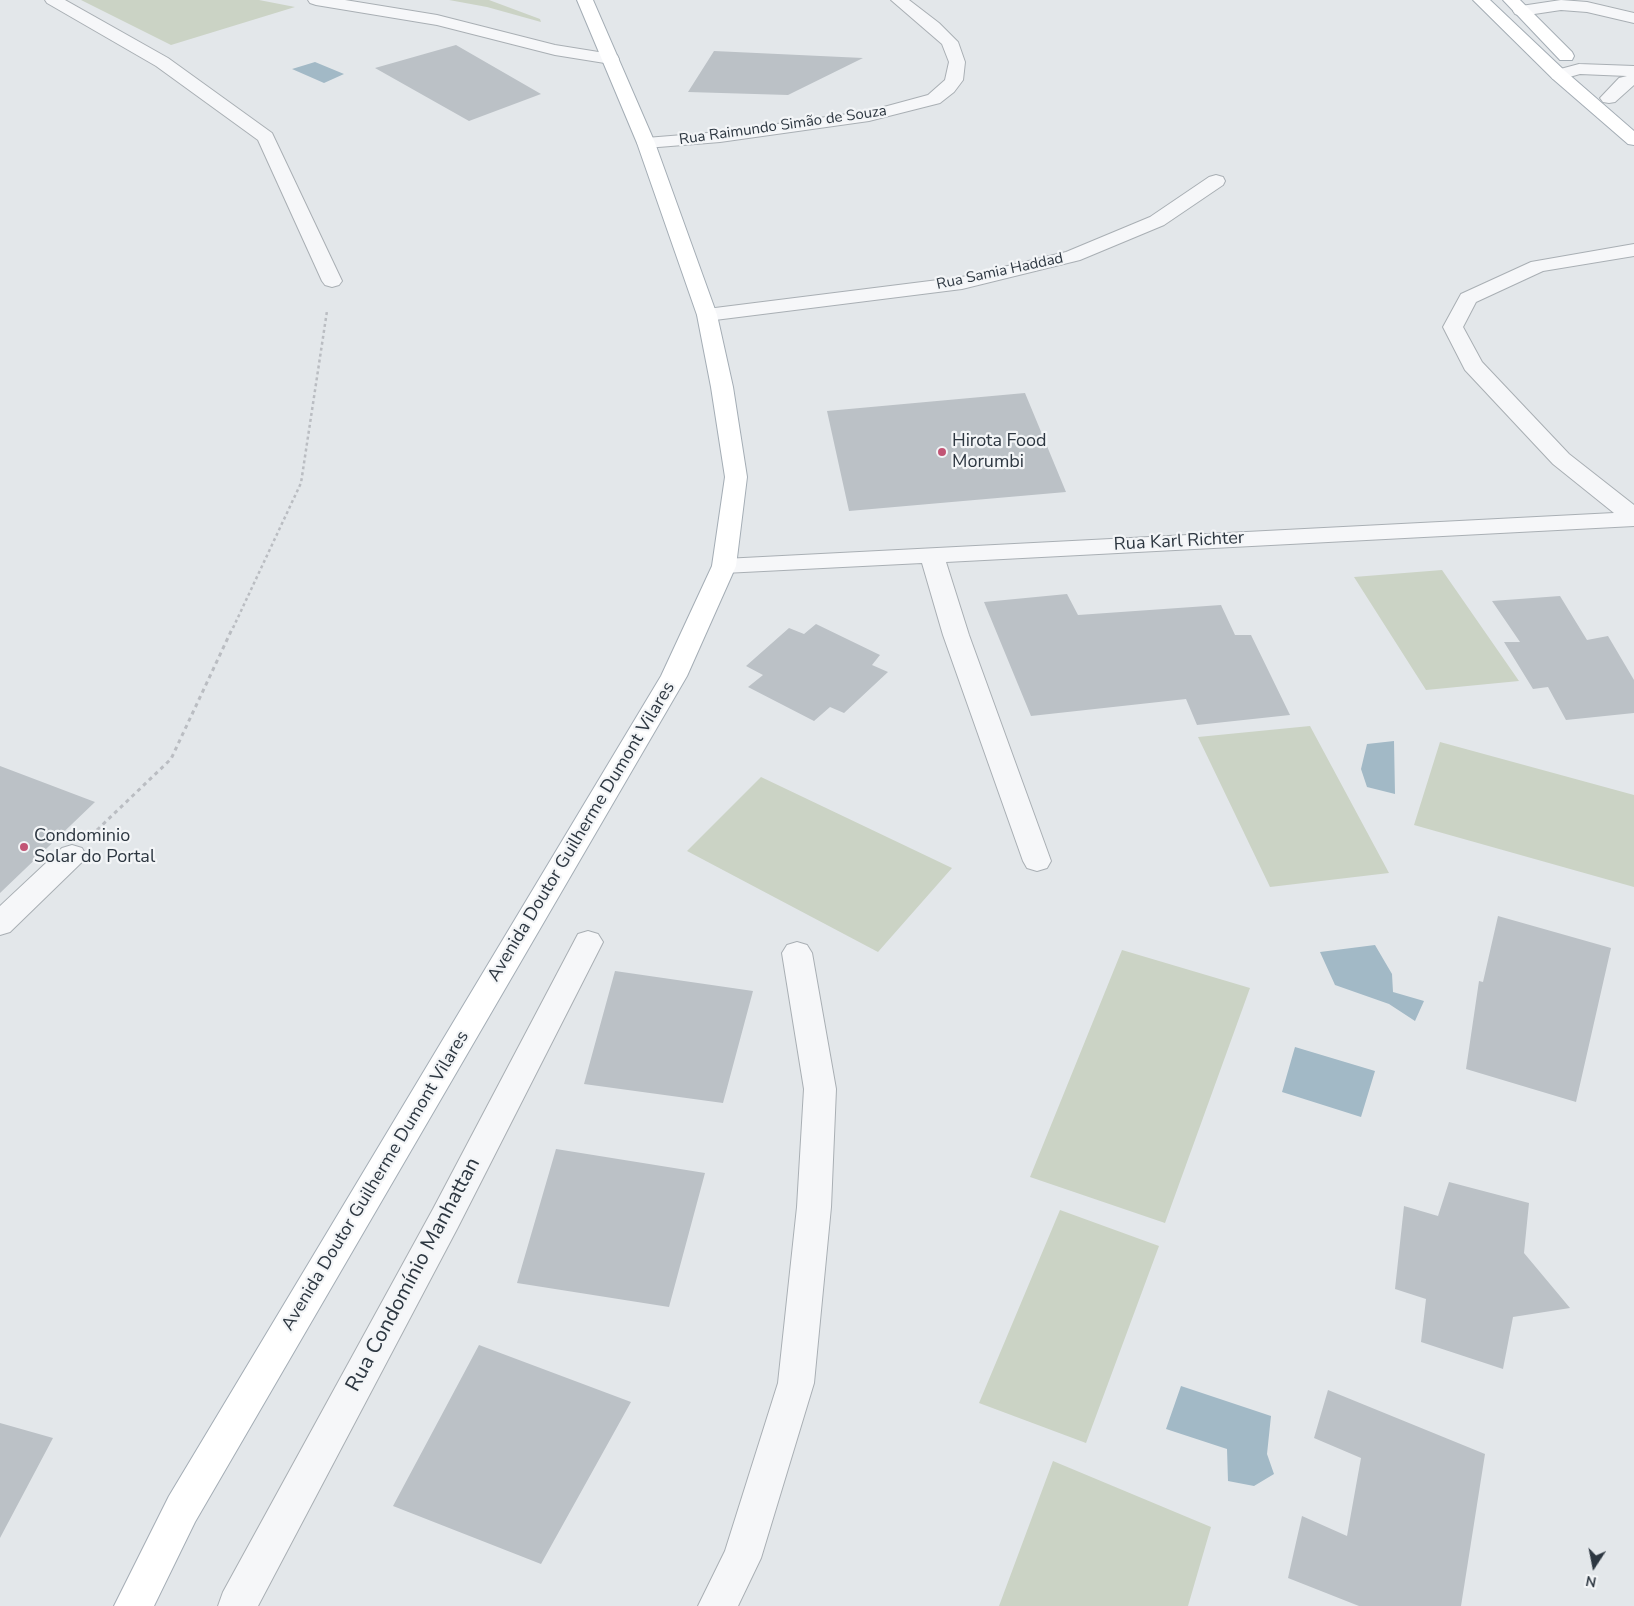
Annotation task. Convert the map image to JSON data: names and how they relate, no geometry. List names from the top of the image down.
{
  "streets": {
    "main road": ["Avenida Doutor Guilherme Dumont Vilares"],
    "street": [
      "Rua Raimundo Simão de Souza",
      "Rua Samia Haddad",
      "Rua Karl Richter",
      "Rua Condomínio Manhattan"
    ]
  },
  "crossings": [
    ["Rua Raimundo Simão de Souza", "Avenida Doutor Guilherme Dumont Vilares"],
    ["Rua Samia Haddad", "Avenida Doutor Guilherme Dumont Vilares"],
    ["Rua Karl Richter", "Avenida Doutor Guilherme Dumont Vilares"]
  ],
  "places": ["Hirota Food Morumbi", "Condominio Solar do Portal"],
  "north": "bottom"
}
